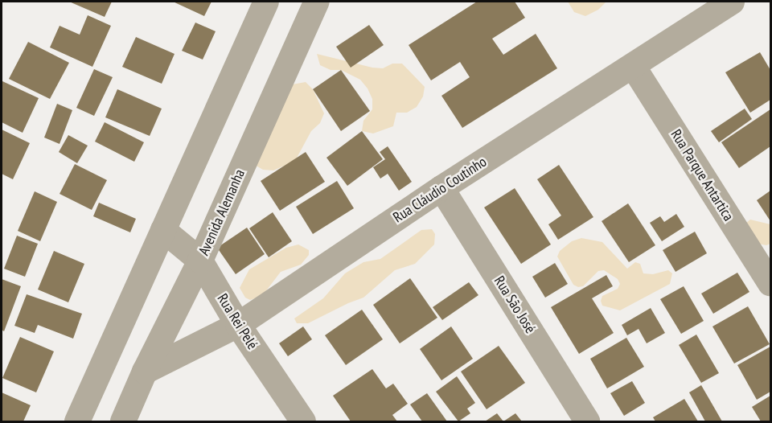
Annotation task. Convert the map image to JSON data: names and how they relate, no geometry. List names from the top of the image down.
{
  "streets": {
    "street": [
      "Rua Parque Antartica",
      "Rua Cláudio Coutinho",
      "Avenida Alemanha",
      "Rua São José",
      "Rua Rei Pelé"
    ]
  },
  "crossings": [
    ["Rua Parque Antartica", "Rua Cláudio Coutinho"],
    ["Rua Cláudio Coutinho", "Avenida Alemanha"],
    ["Rua Cláudio Coutinho", "Rua São José"],
    ["Rua Cláudio Coutinho", "Rua Rei Pelé"],
    ["Avenida Alemanha", "Rua Rei Pelé"]
  ]
}
